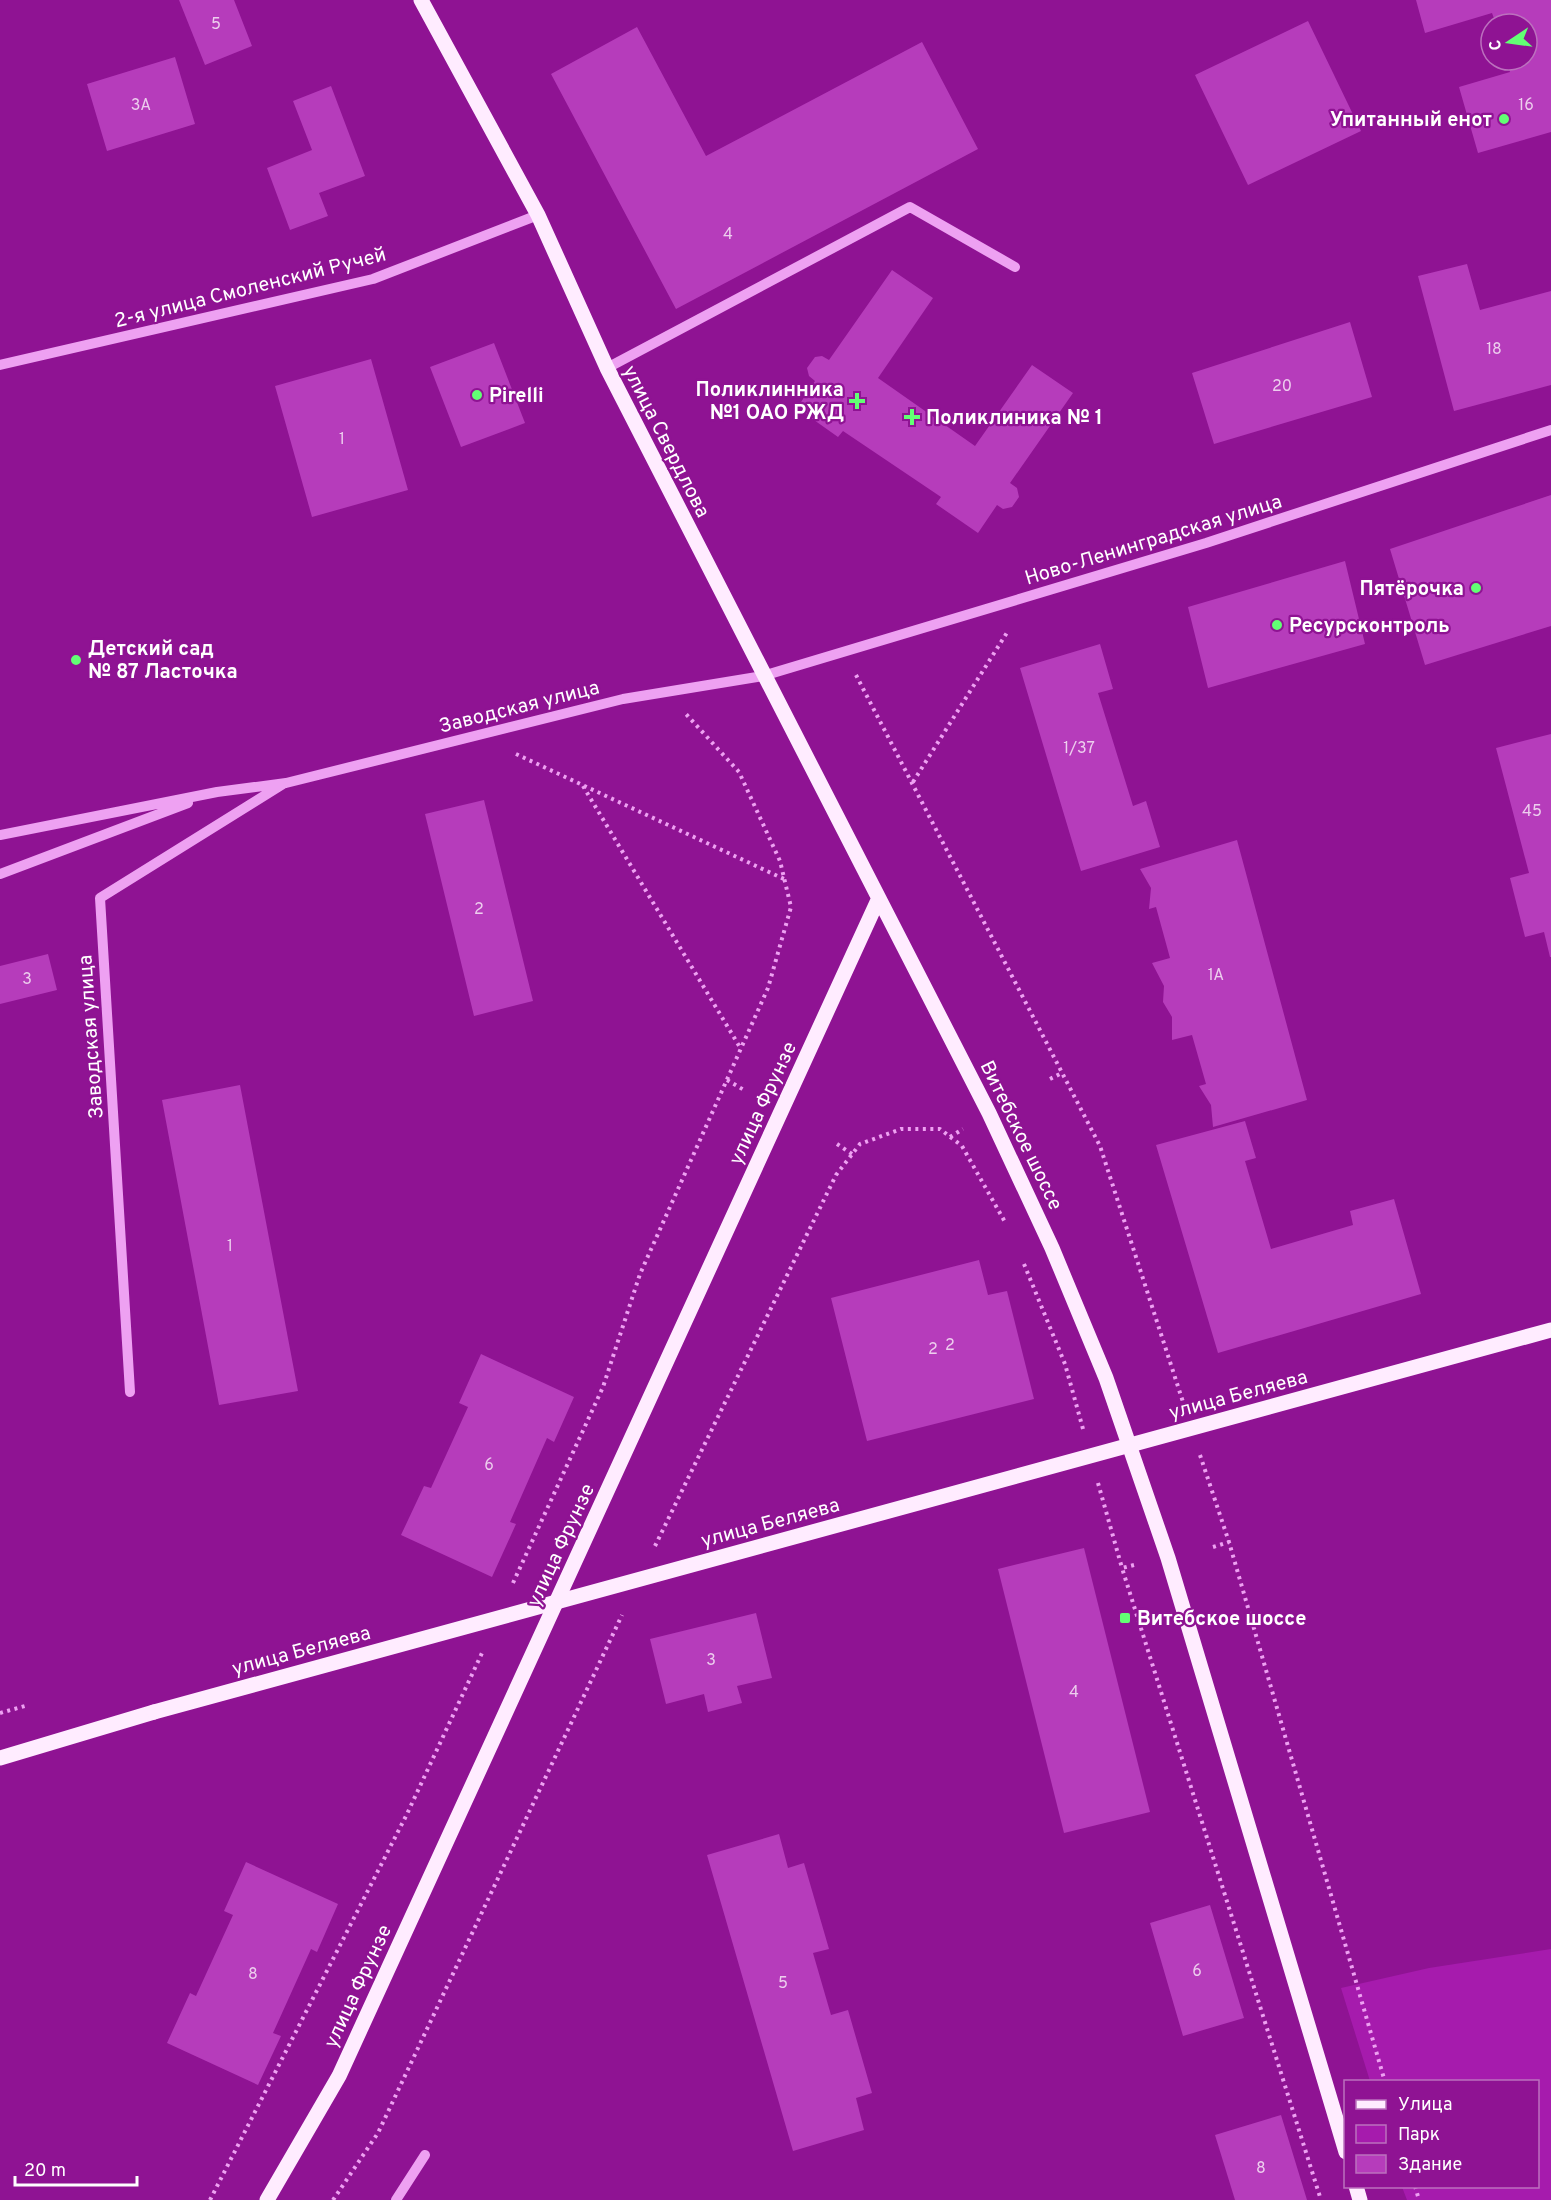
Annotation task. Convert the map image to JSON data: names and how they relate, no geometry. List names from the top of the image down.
{
  "streets": {
    "main road": [
      "улица Свердлова",
      "улица Фрунзе",
      "Витебское шоссе",
      "улица Беляева"
    ],
    "street": ["2-я улица Смоленский Ручей", "Ново-Ленинградская улица", "Заводская улица"]
  },
  "crossings": [
    ["2-я улица Смоленский Ручей", "улица Свердлова"],
    ["улица Свердлова", "Ново-Ленинградская улица"],
    ["улица Свердлова", "Заводская улица"],
    ["улица Свердлова", "улица Фрунзе"],
    ["улица Свердлова", "Витебское шоссе"],
    ["Ново-Ленинградская улица", "Заводская улица"],
    ["улица Фрунзе", "Витебское шоссе"]
  ],
  "places": {
    "other": [
      "Упитанный енот",
      "Pirelli",
      "Пятёрочка",
      "Ресурсконтроль",
      "Детский сад № 87 Ласточка"
    ],
    "health": ["Поликлинника №1 ОАО РЖД", "Поликлиника № 1"],
    "transit": ["Витебское шоссе"]
  },
  "house_numbers": [
    "5",
    "3А",
    "16",
    "4",
    "18",
    "20",
    "1",
    "1/37",
    "45",
    "2",
    "1А",
    "3",
    "1",
    "2",
    "2",
    "6",
    "3",
    "4",
    "6",
    "8",
    "5",
    "8"
  ],
  "legend": ["Улица", "Парк", "Здание"],
  "scale_bar": "20 m",
  "north": "left"
}
